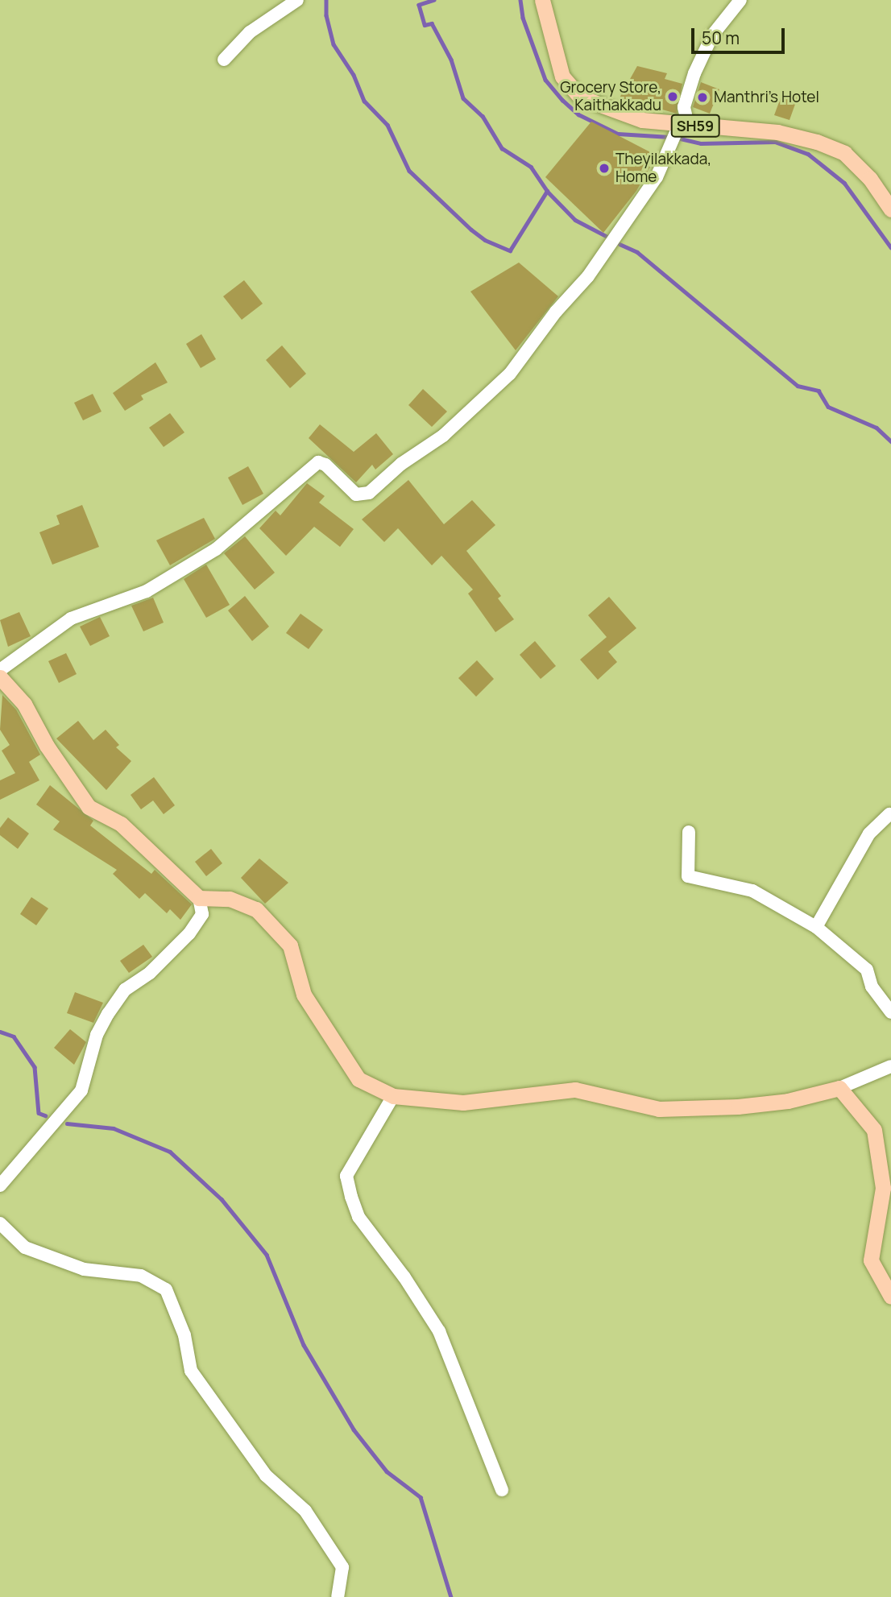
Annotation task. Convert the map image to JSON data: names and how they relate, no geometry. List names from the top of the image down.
{
  "streets": {
    "main road": ["SH59"]
  },
  "places": ["Grocery Store, Kaithakkadu", "Manthri's Hotel", "Theyilakkada, Home"],
  "scale_bar": "50 m"
}
